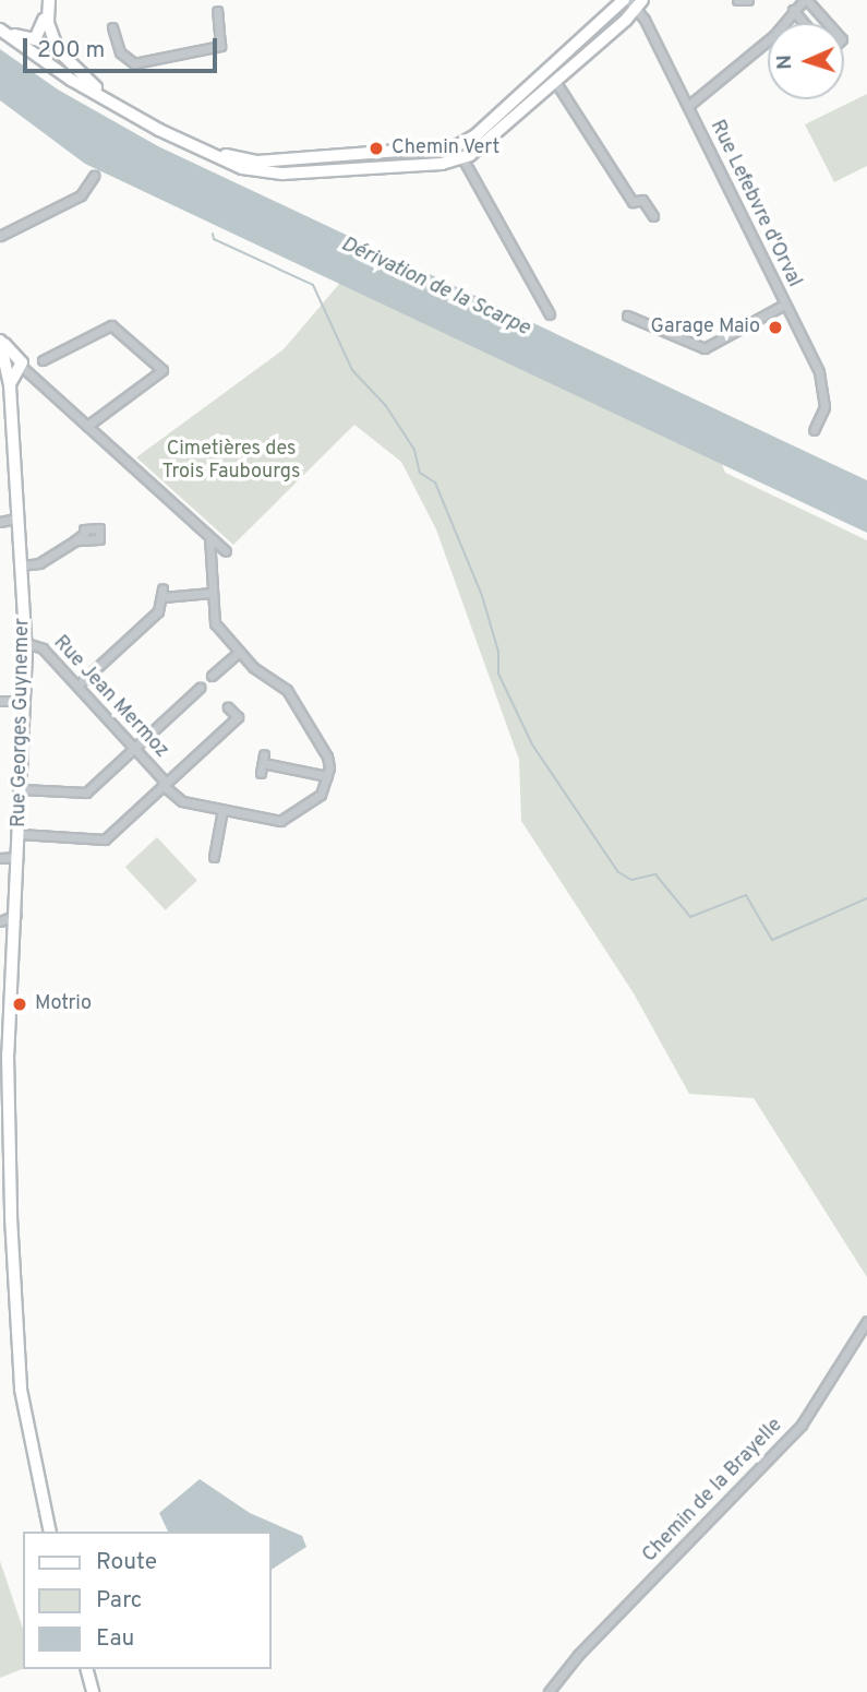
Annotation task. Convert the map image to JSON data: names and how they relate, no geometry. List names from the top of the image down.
{
  "streets": {
    "main road": ["Rue Georges Guynemer"],
    "street": ["Rue Lefebvre d'Orval", "Rue Jean Mermoz", "Chemin de la Brayelle"]
  },
  "crossings": [
    ["Rue Jean Mermoz", "Rue Georges Guynemer"]
  ],
  "water": ["Dérivation de la Scarpe"],
  "parks": ["Cimetières des Trois Faubourgs"],
  "places": ["Chemin Vert", "Garage Maio", "Motrio"],
  "legend": ["Route", "Parc", "Eau"],
  "scale_bar": "200 m",
  "north": "left"
}
